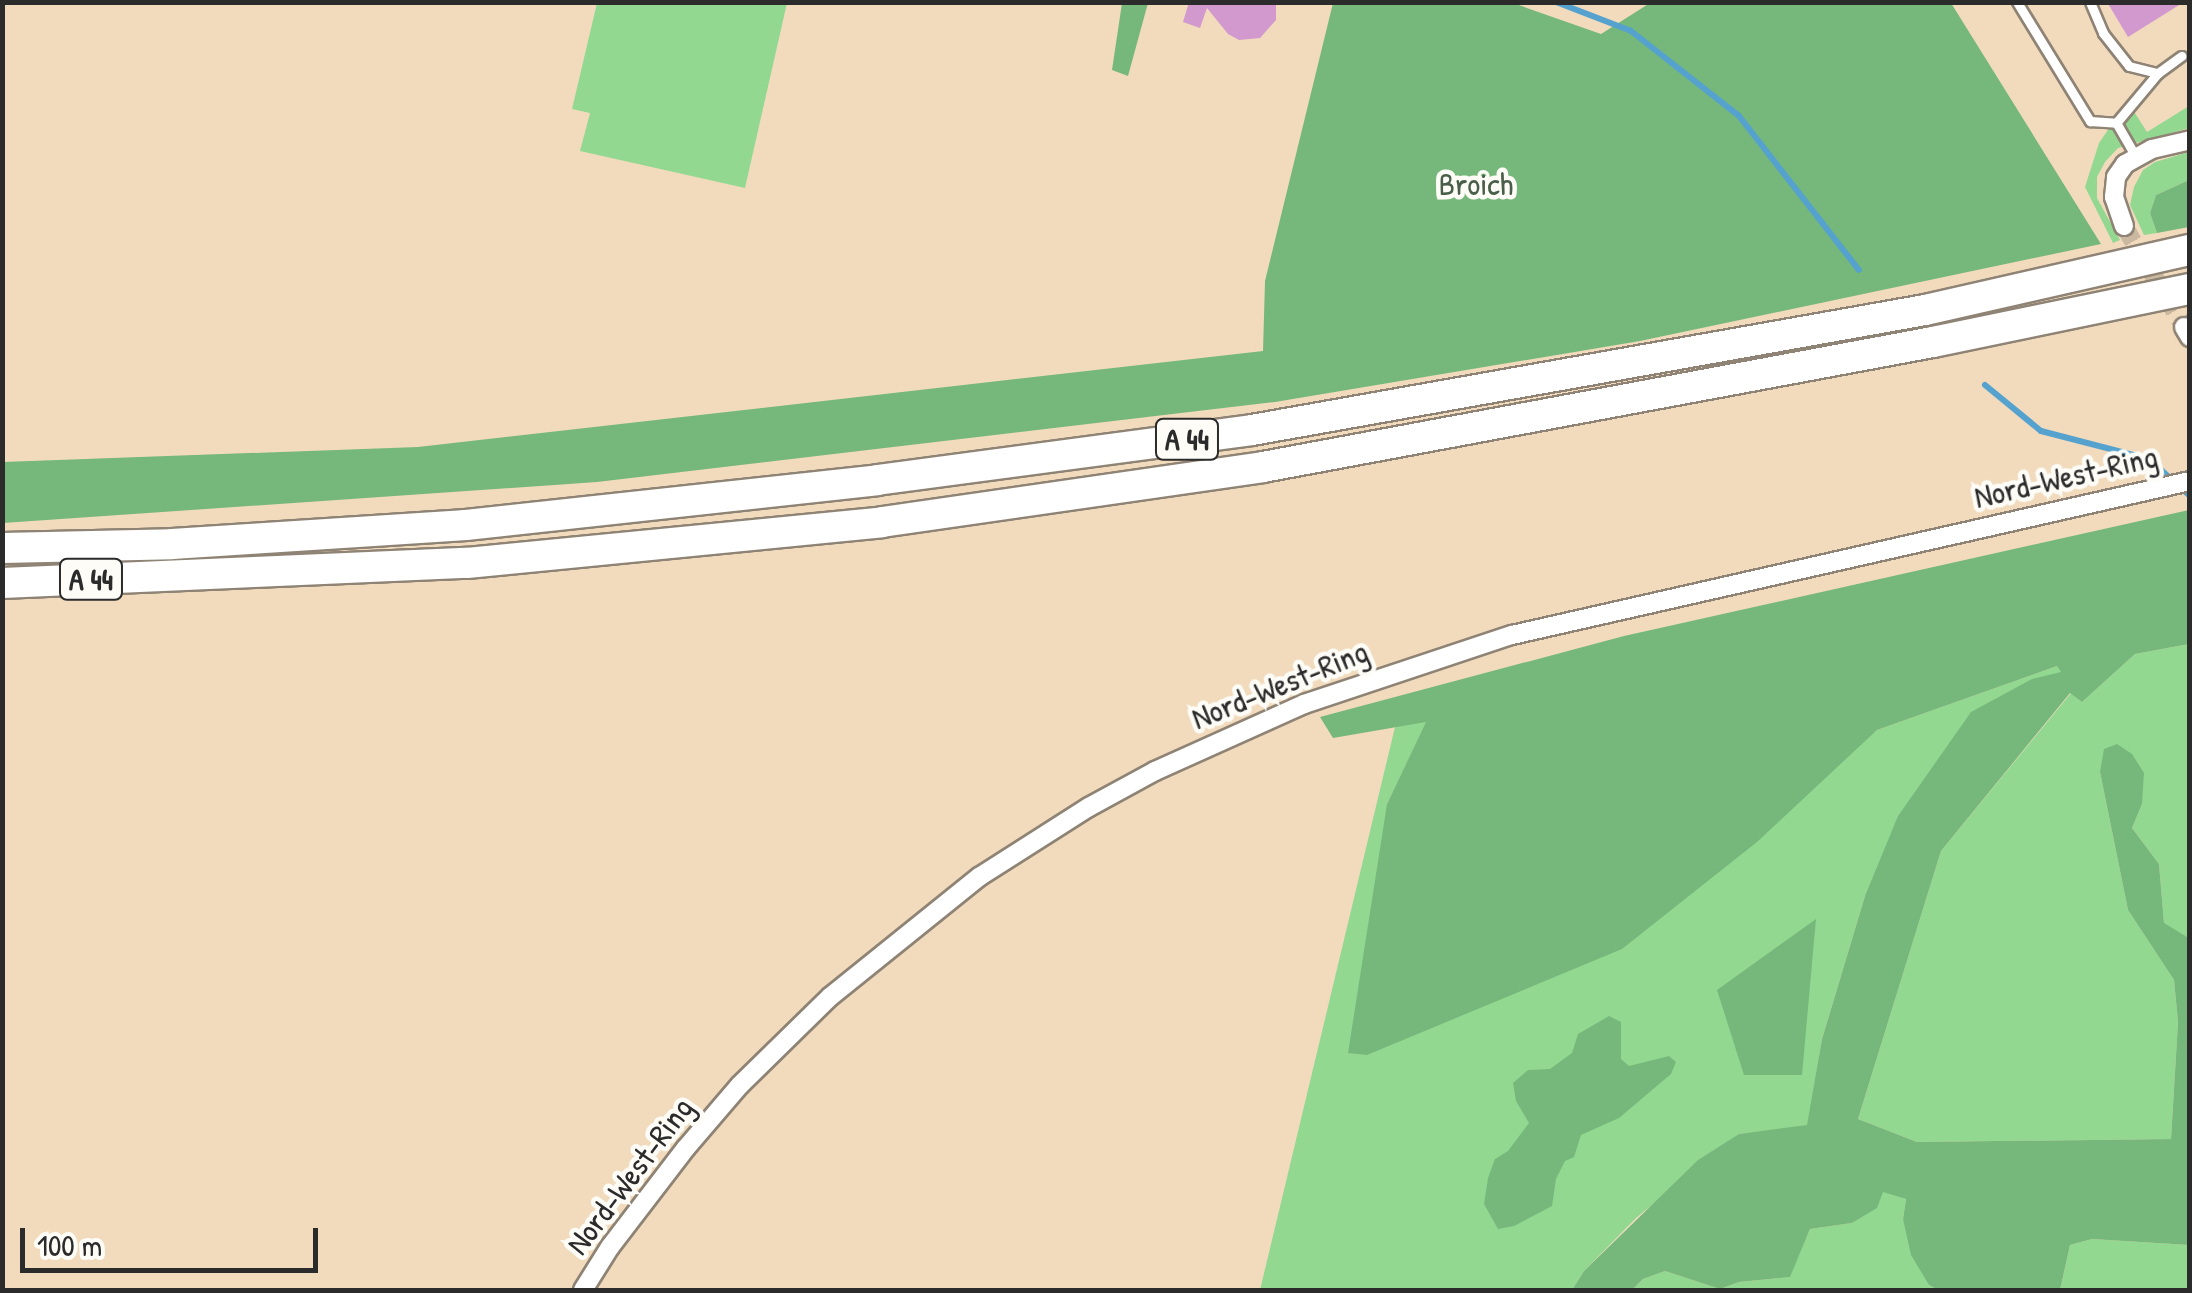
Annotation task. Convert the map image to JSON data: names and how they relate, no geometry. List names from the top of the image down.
{
  "streets": {
    "highway": ["A 44"],
    "street": ["Nord-West-Ring"]
  },
  "parks": ["Broich"],
  "scale_bar": "100 m"
}
